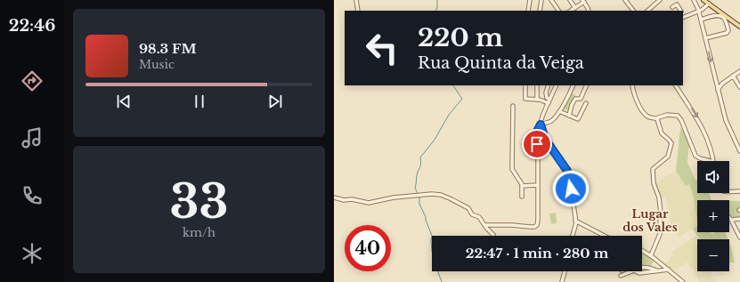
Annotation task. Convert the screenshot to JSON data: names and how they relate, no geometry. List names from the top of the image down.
{
  "districts": ["Lugar dos Vales"],
  "page": {
    "tabs": "22:46",
    "turn": ["220 m", "Rua Quinta da Veiga"],
    "song": ["98.3 FM", "Music"],
    "tile": ["33", "km/h"],
    "map_buttons": ["+", "−"],
    "limit": "40",
    "trip": "22:47 · 1 min · 280 m"
  }
}
